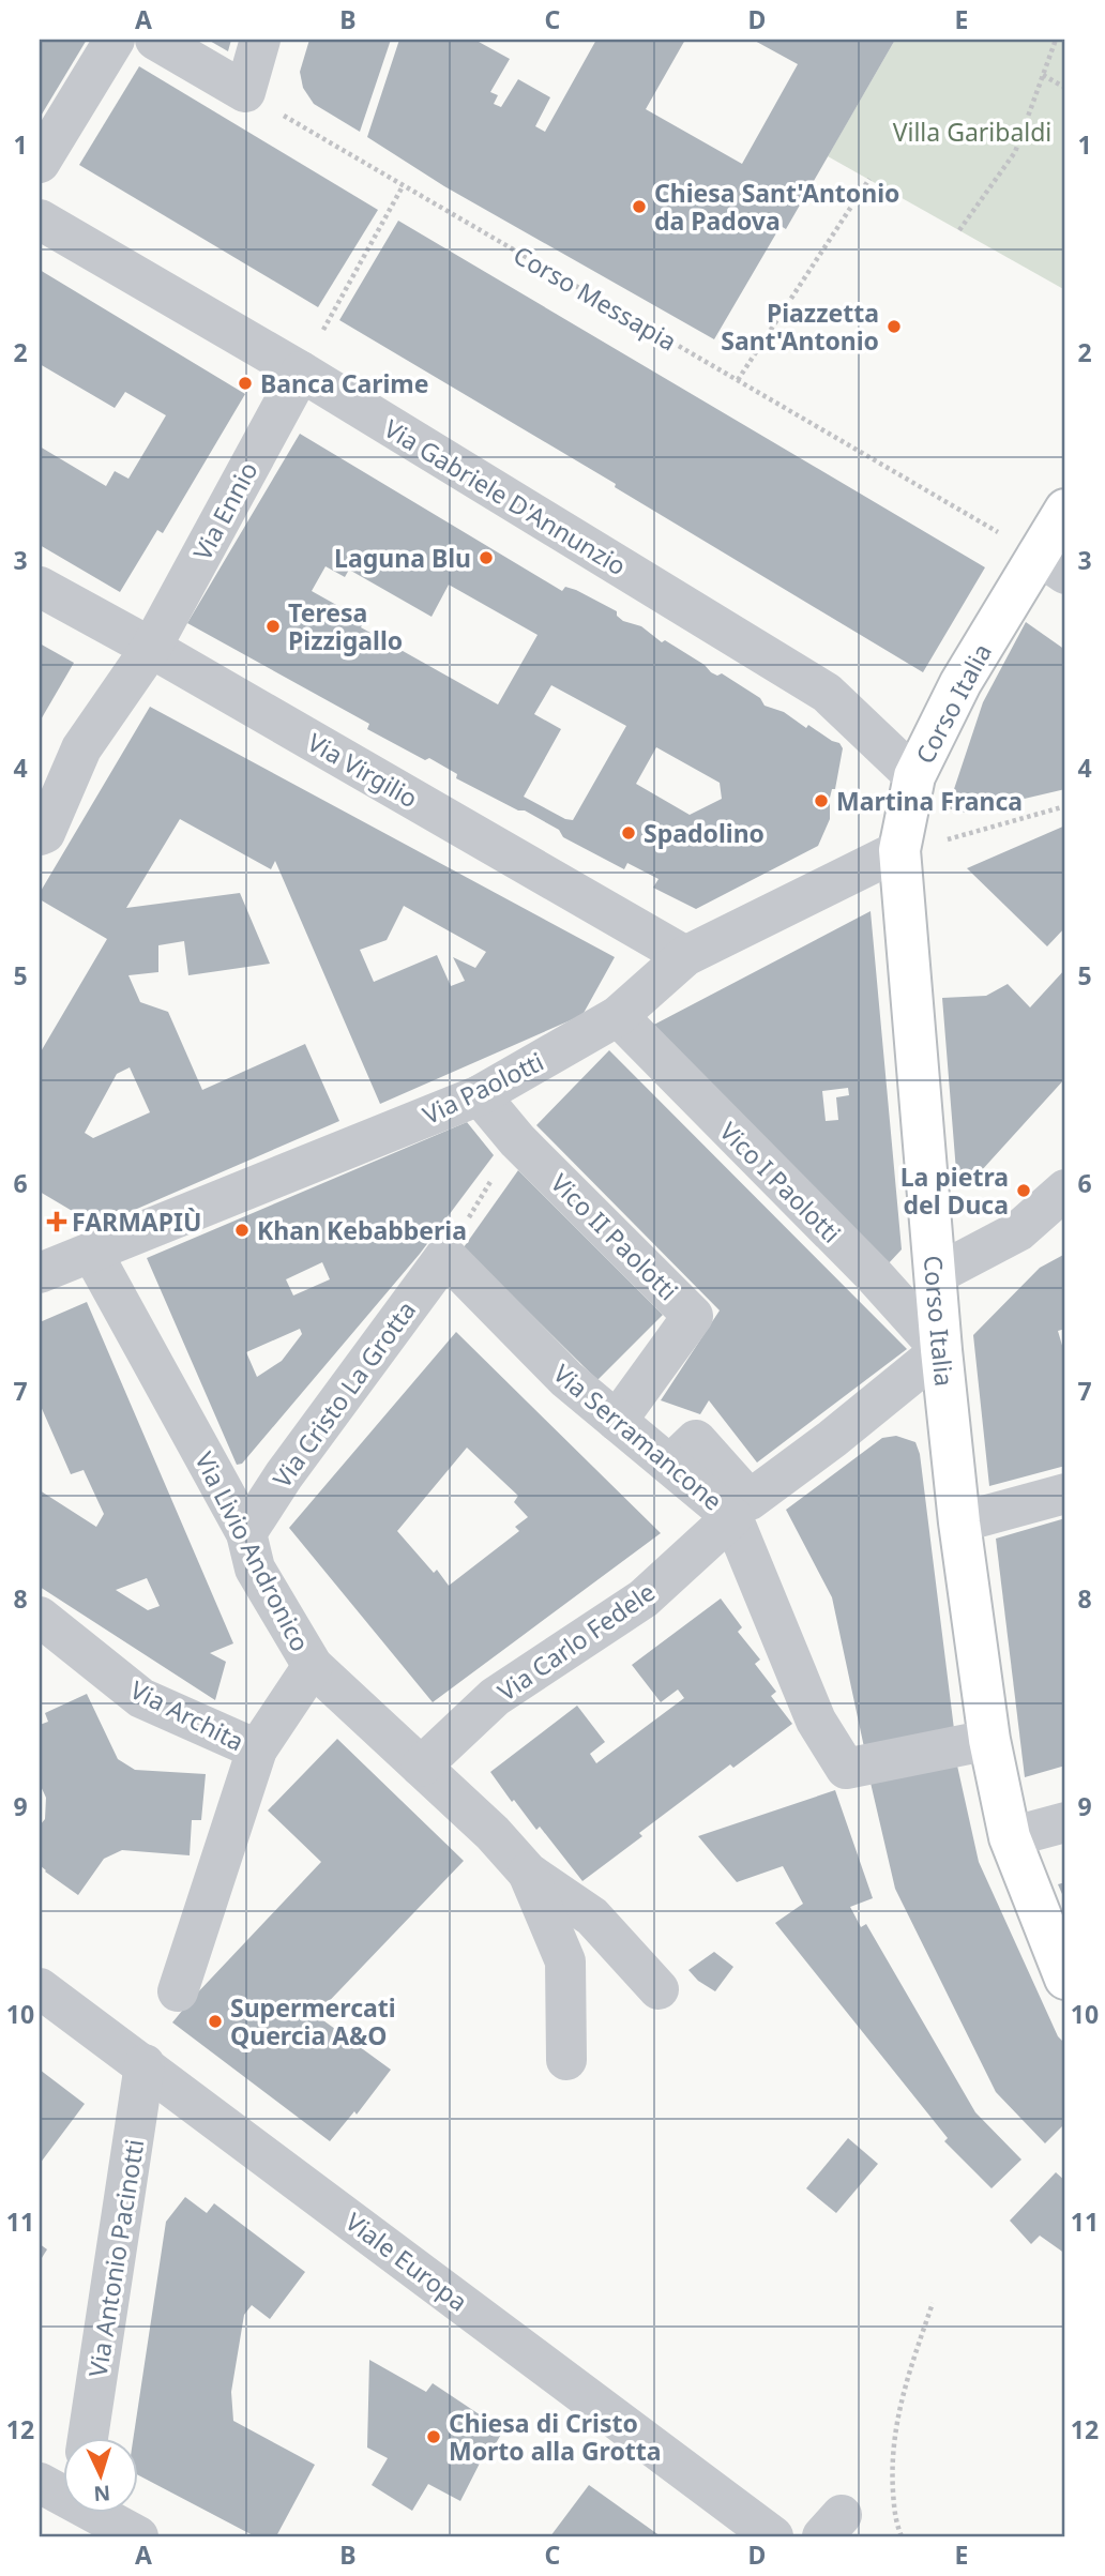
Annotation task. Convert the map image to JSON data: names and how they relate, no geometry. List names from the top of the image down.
{
  "streets": {
    "main road": ["Corso Italia"],
    "street": [
      "Via Gabriele D'Annunzio",
      "Via Ennio",
      "Via Virgilio",
      "Via Paolotti",
      "Vico I Paolotti",
      "Vico II Paolotti",
      "Via Cristo La Grotta",
      "Via Serramancone",
      "Via Livio Andronico",
      "Via Carlo Fedele",
      "Via Archita",
      "Via Antonio Pacinotti",
      "Viale Europa"
    ],
    "path": ["Corso Messapia"]
  },
  "crossings": [
    ["Corso Messapia", "Corso Italia"],
    ["Via Gabriele D'Annunzio", "Via Ennio"],
    ["Via Gabriele D'Annunzio", "Corso Italia"],
    ["Via Ennio", "Via Virgilio"],
    ["Corso Italia", "Via Paolotti"],
    ["Corso Italia", "Vico I Paolotti"],
    ["Corso Italia", "Via Serramancone"],
    ["Via Virgilio", "Via Paolotti"],
    ["Via Paolotti", "Vico I Paolotti"],
    ["Via Paolotti", "Vico II Paolotti"],
    ["Via Paolotti", "Via Livio Andronico"],
    ["Vico II Paolotti", "Via Serramancone"],
    ["Via Cristo La Grotta", "Via Serramancone"],
    ["Via Cristo La Grotta", "Via Livio Andronico"],
    ["Via Serramancone", "Via Carlo Fedele"],
    ["Via Livio Andronico", "Via Carlo Fedele"],
    ["Via Livio Andronico", "Via Archita"],
    ["Via Antonio Pacinotti", "Viale Europa"]
  ],
  "parks": ["Villa Garibaldi"],
  "places": {
    "other": [
      "Chiesa Sant'Antonio da Padova",
      "Piazzetta Sant'Antonio",
      "Banca Carime",
      "Laguna Blu",
      "Teresa Pizzigallo",
      "Martina Franca",
      "Spadolino",
      "La pietra del Duca",
      "Khan Kebabberia",
      "Supermercati Quercia A&O",
      "Chiesa di Cristo Morto alla Grotta"
    ],
    "health": ["FARMAPIÙ"]
  },
  "north": "bottom",
  "grid": {
    "columns": [
      "A",
      "B",
      "C",
      "D",
      "E"
    ],
    "rows": [
      "1",
      "2",
      "3",
      "4",
      "5",
      "6",
      "7",
      "8",
      "9",
      "10",
      "11",
      "12"
    ]
  }
}
